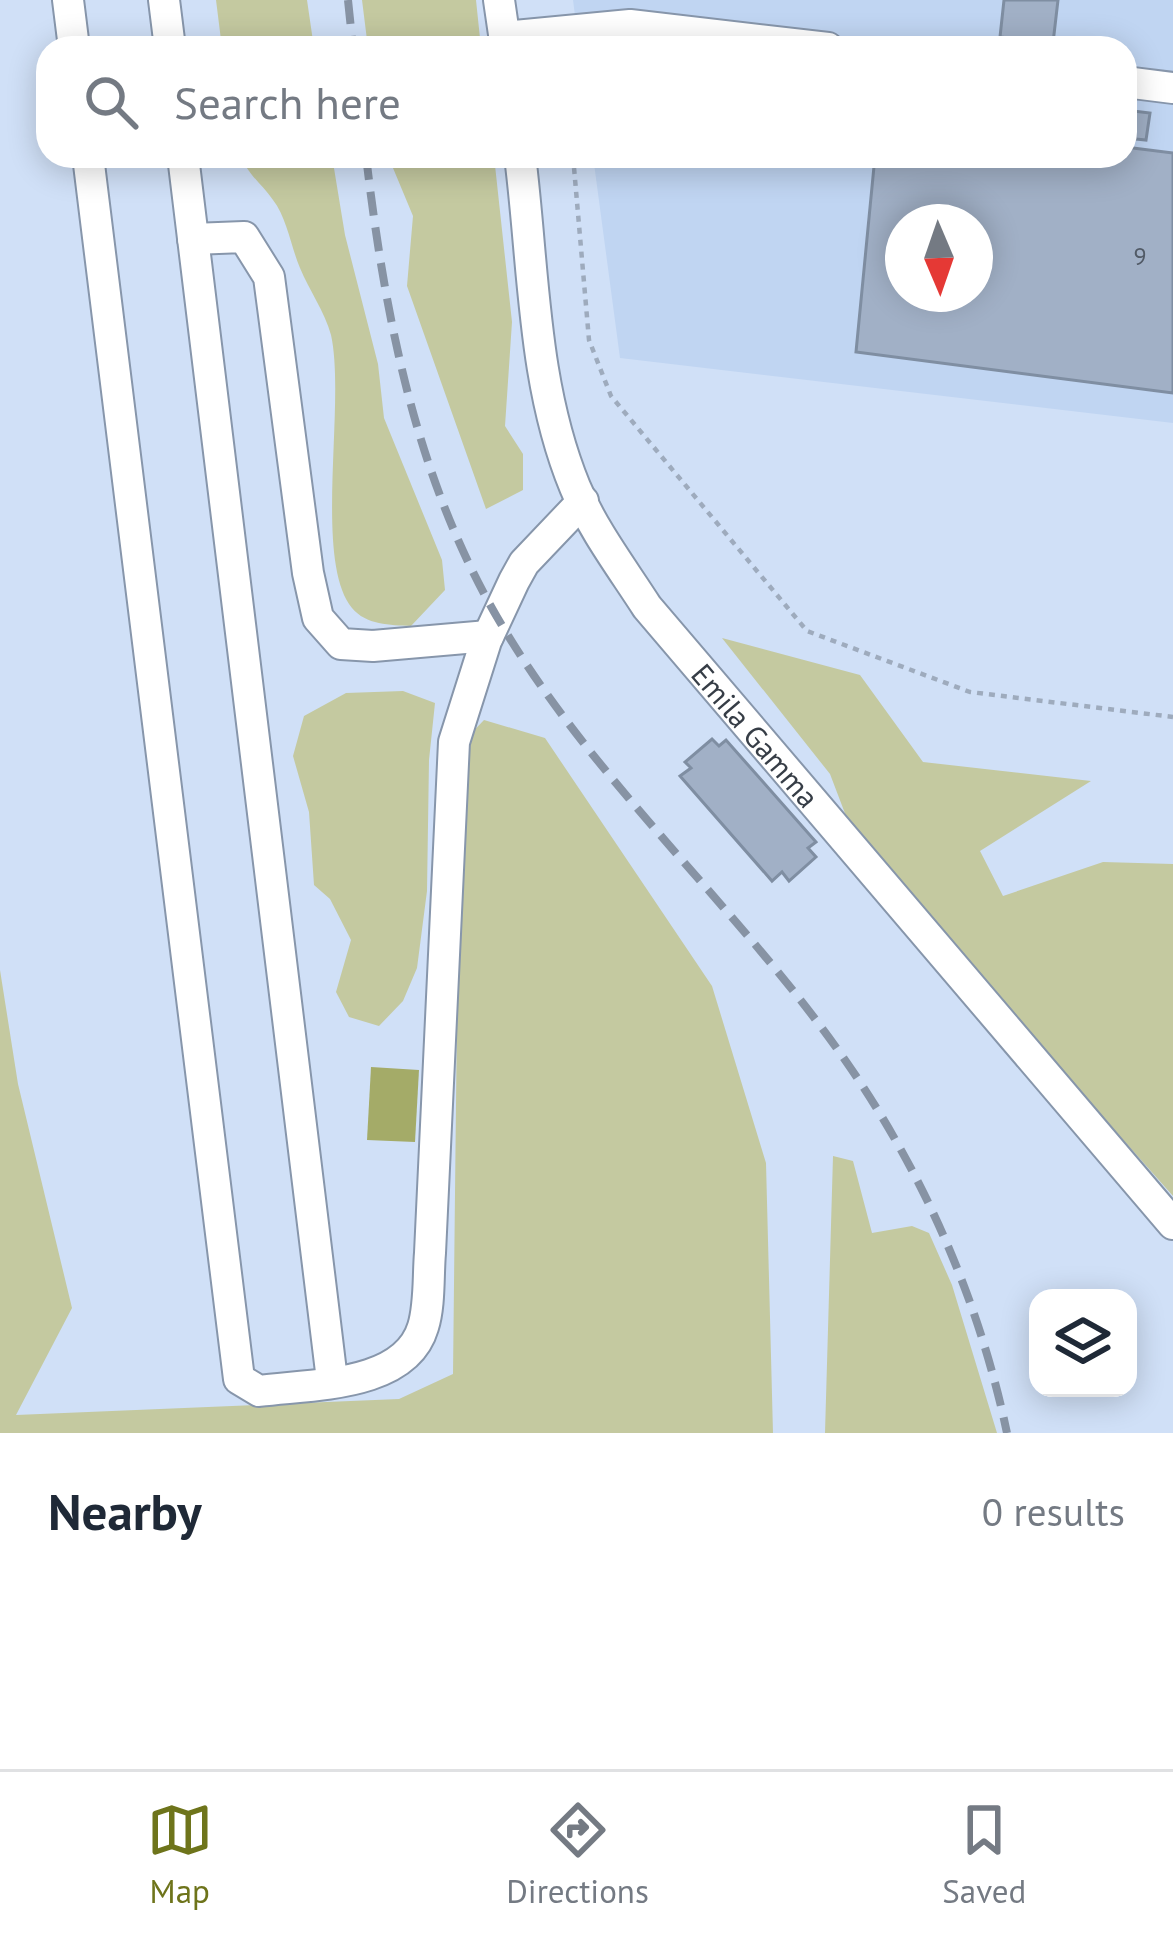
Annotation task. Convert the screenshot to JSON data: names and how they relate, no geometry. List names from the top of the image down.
{
  "streets": {
    "street": ["Emila Gamma"]
  },
  "house_numbers": ["9"],
  "north": "bottom",
  "page": {
    "search": "Search here",
    "heading": ["Nearby", "0 results"],
    "nav": ["Map", "Directions", "Saved"]
  }
}
